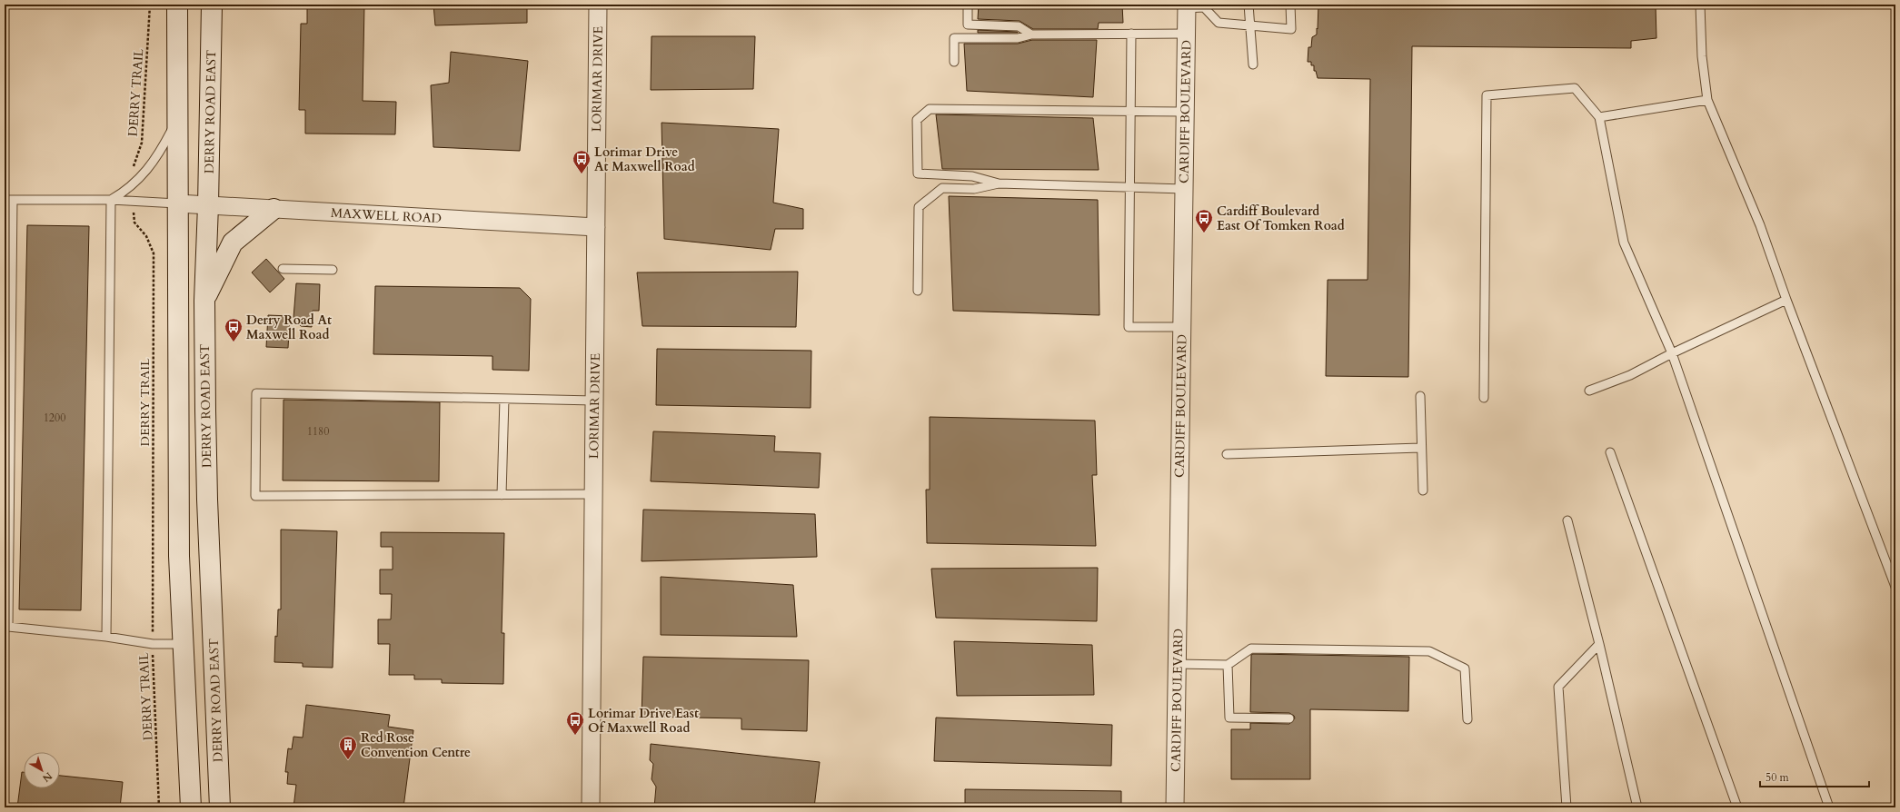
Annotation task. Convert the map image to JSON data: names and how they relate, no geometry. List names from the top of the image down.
{
  "streets": {
    "main road": ["DERRY ROAD EAST"],
    "street": ["LORIMAR DRIVE", "CARDIFF BOULEVARD", "MAXWELL ROAD"],
    "path": ["DERRY TRAIL"]
  },
  "crossings": [
    ["LORIMAR DRIVE", "MAXWELL ROAD"],
    ["DERRY ROAD EAST", "MAXWELL ROAD"]
  ],
  "places": {
    "bus stop": [
      "Lorimar Drive At Maxwell Road",
      "Cardiff Boulevard East Of Tomken Road",
      "Derry Road At Maxwell Road",
      "Lorimar Drive East Of Maxwell Road"
    ],
    "building": ["Red Rose Convention Centre"]
  },
  "house_numbers": ["1200", "1180"],
  "scale_bar": "50 m",
  "north": "bottom right"
}
